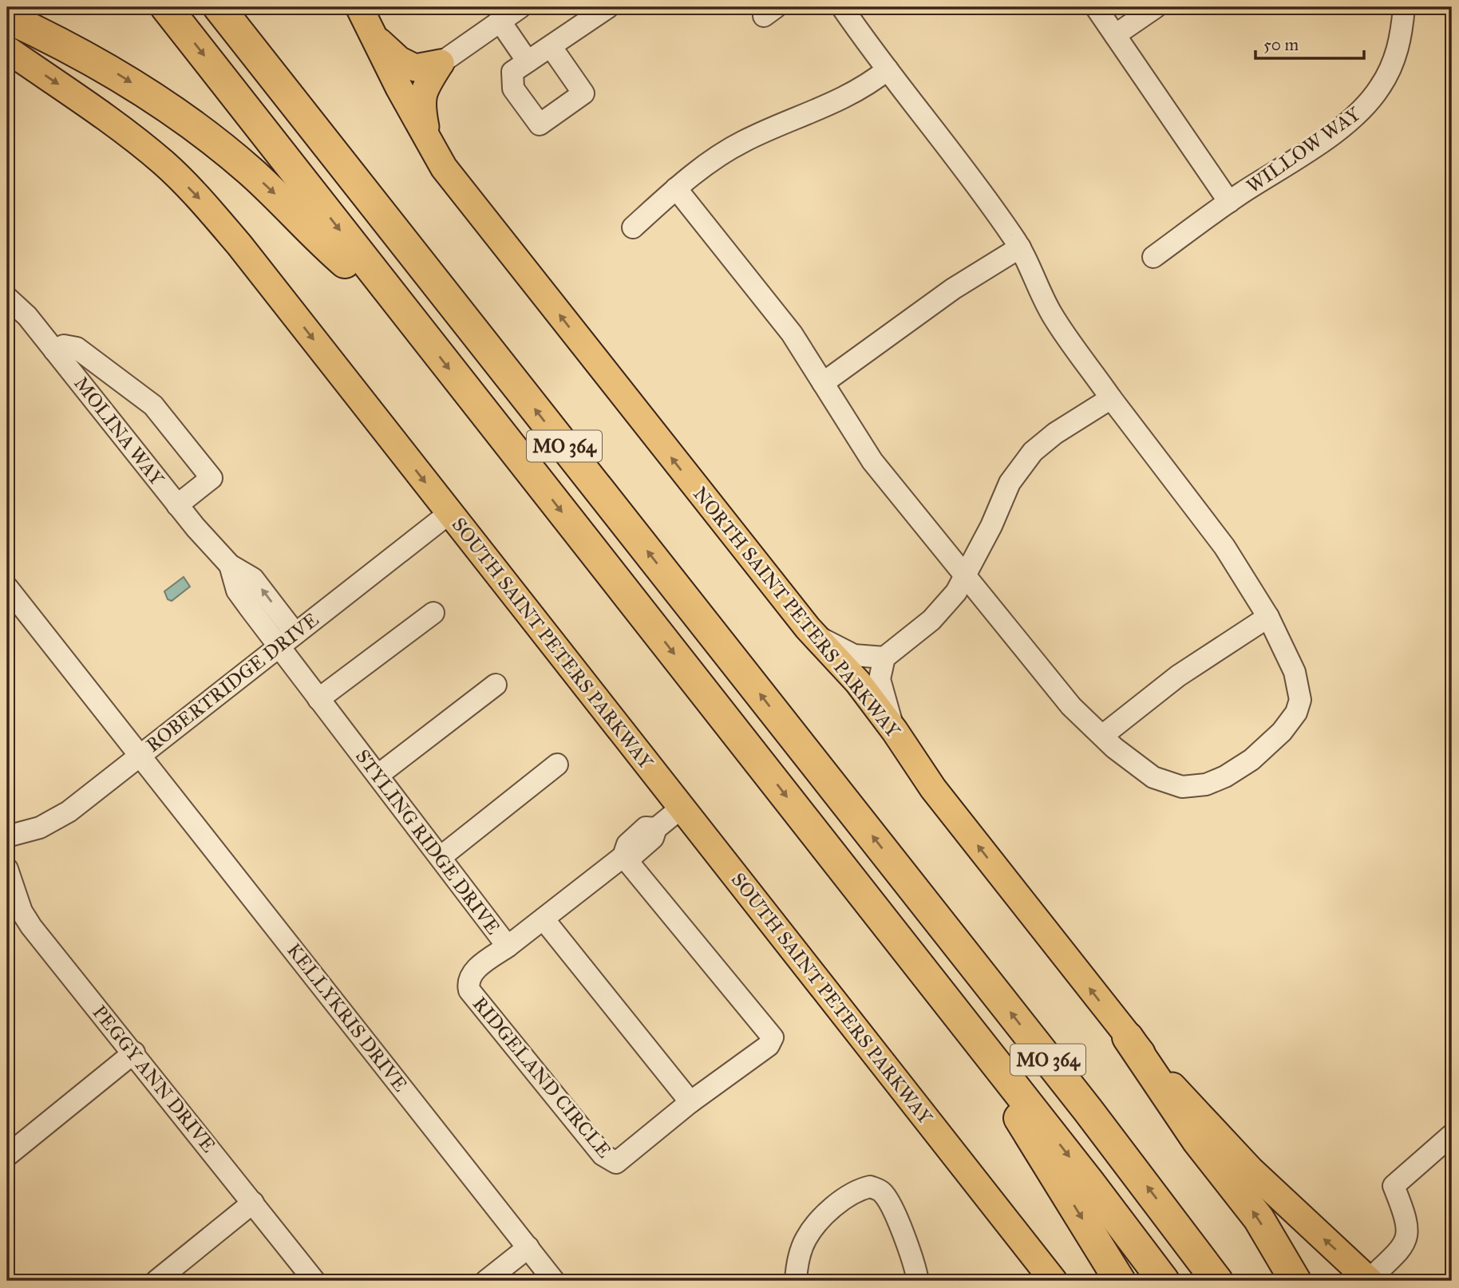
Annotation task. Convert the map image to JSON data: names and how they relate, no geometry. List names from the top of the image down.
{
  "streets": {
    "highway": ["MO 364"],
    "main road": ["NORTH SAINT PETERS PARKWAY", "SOUTH SAINT PETERS PARKWAY"],
    "street": [
      "WILLOW WAY",
      "MOLINA WAY",
      "ROBERTRIDGE DRIVE",
      "STYLING RIDGE DRIVE",
      "KELLYKRIS DRIVE",
      "RIDGELAND CIRCLE",
      "PEGGY ANN DRIVE"
    ]
  },
  "crossings": [
    ["MOLINA WAY", "ROBERTRIDGE DRIVE"],
    ["MOLINA WAY", "STYLING RIDGE DRIVE"],
    ["SOUTH SAINT PETERS PARKWAY", "ROBERTRIDGE DRIVE"],
    ["SOUTH SAINT PETERS PARKWAY", "STYLING RIDGE DRIVE"],
    ["ROBERTRIDGE DRIVE", "STYLING RIDGE DRIVE"],
    ["ROBERTRIDGE DRIVE", "KELLYKRIS DRIVE"],
    ["STYLING RIDGE DRIVE", "RIDGELAND CIRCLE"]
  ],
  "one_way": ["NORTH SAINT PETERS PARKWAY", "SOUTH SAINT PETERS PARKWAY"],
  "scale_bar": "50 m"
}
